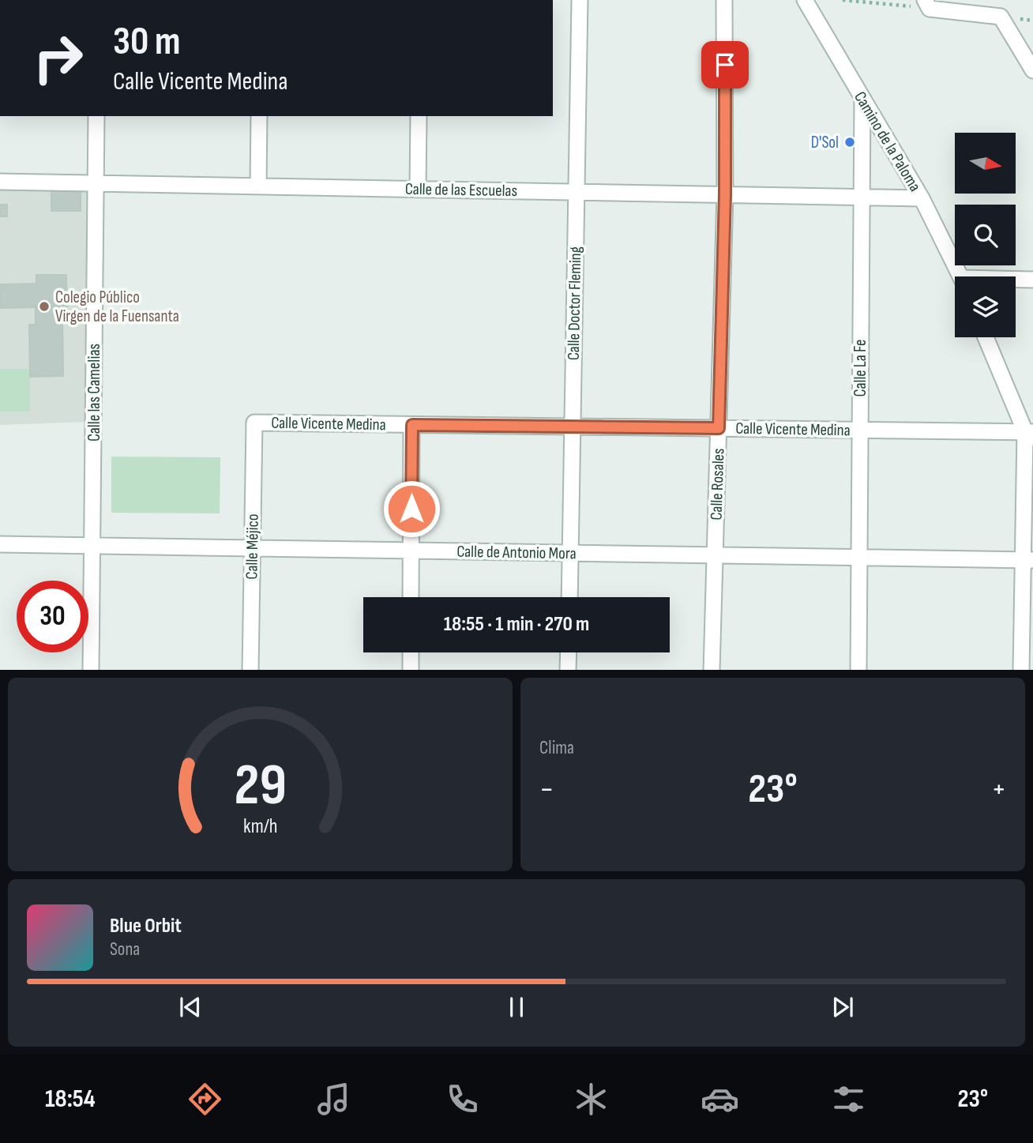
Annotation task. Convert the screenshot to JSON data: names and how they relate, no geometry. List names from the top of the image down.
{
  "streets": {
    "street": [
      "Camino de la Paloma",
      "Calle de las Escuelas",
      "Calle Doctor Fleming",
      "Calle La Fe",
      "Calle las Camelias",
      "Calle Vicente Medina",
      "Calle Rosales",
      "Calle Méjico",
      "Calle de Antonio Mora"
    ]
  },
  "crossings": [
    ["Camino de la Paloma", "Calle de las Escuelas"],
    ["Camino de la Paloma", "Calle La Fe"],
    ["Calle de las Escuelas", "Calle Doctor Fleming"],
    ["Calle de las Escuelas", "Calle La Fe"],
    ["Calle de las Escuelas", "Calle las Camelias"],
    ["Calle de las Escuelas", "Calle Rosales"],
    ["Calle Doctor Fleming", "Calle Vicente Medina"],
    ["Calle Doctor Fleming", "Calle de Antonio Mora"],
    ["Calle La Fe", "Calle Vicente Medina"],
    ["Calle La Fe", "Calle de Antonio Mora"],
    ["Calle las Camelias", "Calle de Antonio Mora"],
    ["Calle Vicente Medina", "Calle Rosales"],
    ["Calle Vicente Medina", "Calle Méjico"],
    ["Calle Rosales", "Calle de Antonio Mora"],
    ["Calle Méjico", "Calle de Antonio Mora"]
  ],
  "places": ["D'Sol", "Colegio Público Virgen de la Fuensanta"],
  "north": "right",
  "page": {
    "turn": ["30 m", "Calle Vicente Medina"],
    "limit": "30",
    "trip": "18:55 · 1 min · 270 m",
    "tile": "Clima",
    "heat": ["−", "23°", "+"],
    "song": ["Blue Orbit", "Sona"],
    "tabs": ["18:54", "23°"],
    "gauge": ["29", "km/h"]
  }
}
